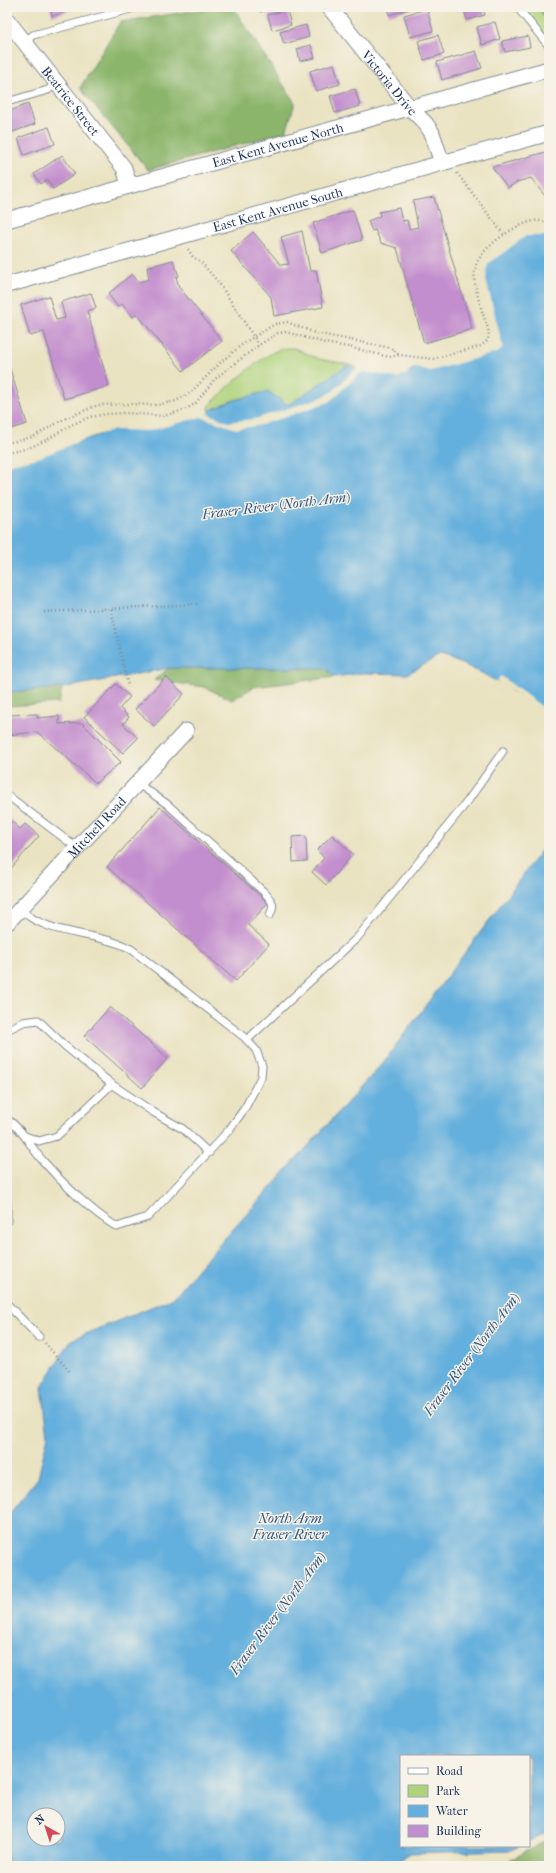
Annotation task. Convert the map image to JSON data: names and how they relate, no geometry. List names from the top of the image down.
{
  "streets": {
    "street": [
      "Victoria Drive",
      "Beatrice Street",
      "East Kent Avenue North",
      "East Kent Avenue South",
      "Mitchell Road"
    ]
  },
  "crossings": [
    ["Victoria Drive", "East Kent Avenue North"],
    ["Victoria Drive", "East Kent Avenue South"],
    ["Beatrice Street", "East Kent Avenue North"]
  ],
  "water": ["Fraser River (North Arm)", "North Arm Fraser River"],
  "legend": [
    "Road",
    "Park",
    "Water",
    "Building"
  ],
  "north": "top left"
}
